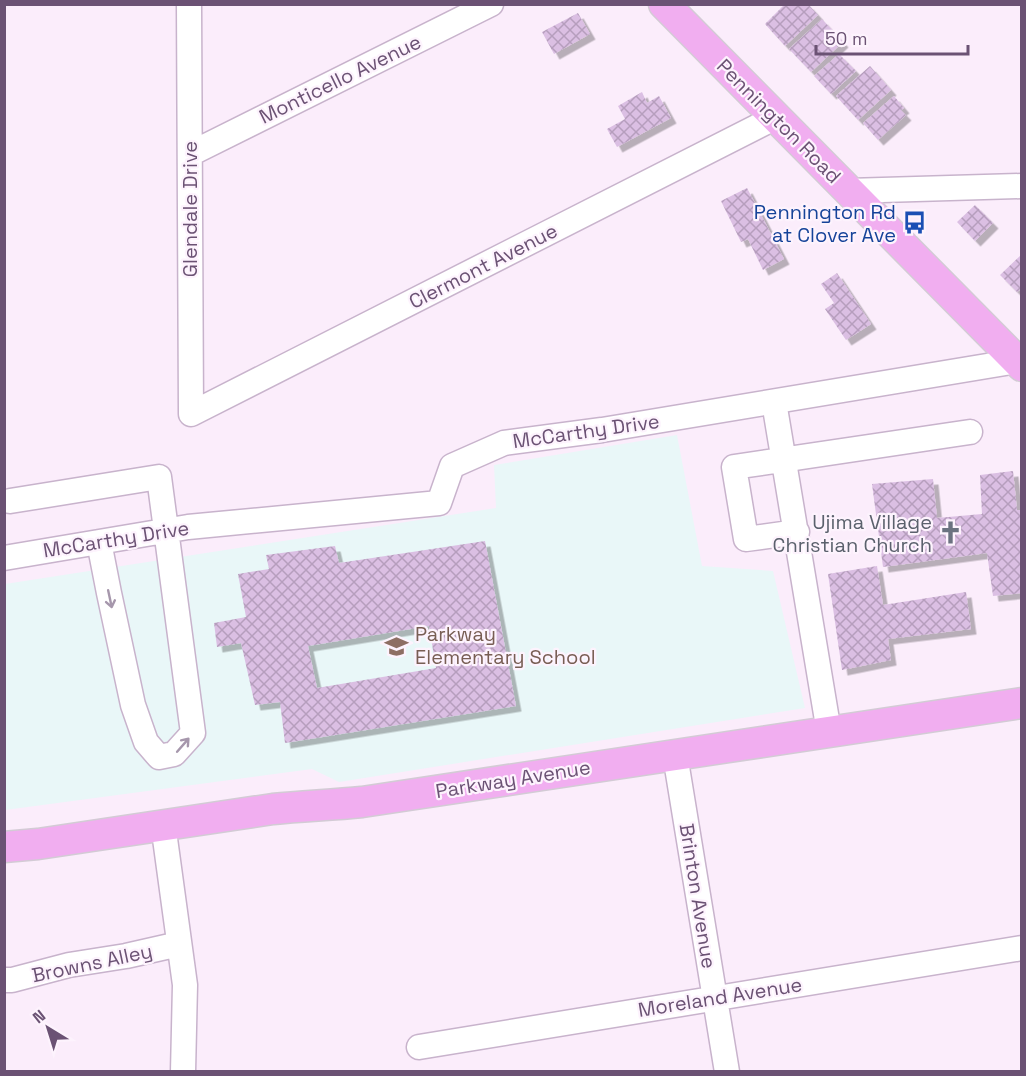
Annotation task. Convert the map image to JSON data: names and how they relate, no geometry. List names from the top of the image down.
{
  "streets": {
    "main road": ["Pennington Road", "Parkway Avenue"],
    "street": [
      "Monticello Avenue",
      "Glendale Drive",
      "Clermont Avenue",
      "McCarthy Drive",
      "Brinton Avenue",
      "Browns Alley",
      "Moreland Avenue"
    ]
  },
  "crossings": [
    ["Monticello Avenue", "Glendale Drive"],
    ["Pennington Road", "Clermont Avenue"],
    ["Pennington Road", "McCarthy Drive"],
    ["Glendale Drive", "Clermont Avenue"],
    ["Parkway Avenue", "Brinton Avenue"],
    ["Brinton Avenue", "Moreland Avenue"]
  ],
  "places": {
    "bus stop": ["Pennington Rd at Clover Ave"],
    "church": ["Ujima Village Christian Church"],
    "school or university": ["Parkway Elementary School"]
  },
  "scale_bar": "50 m",
  "north": "top left"
}
